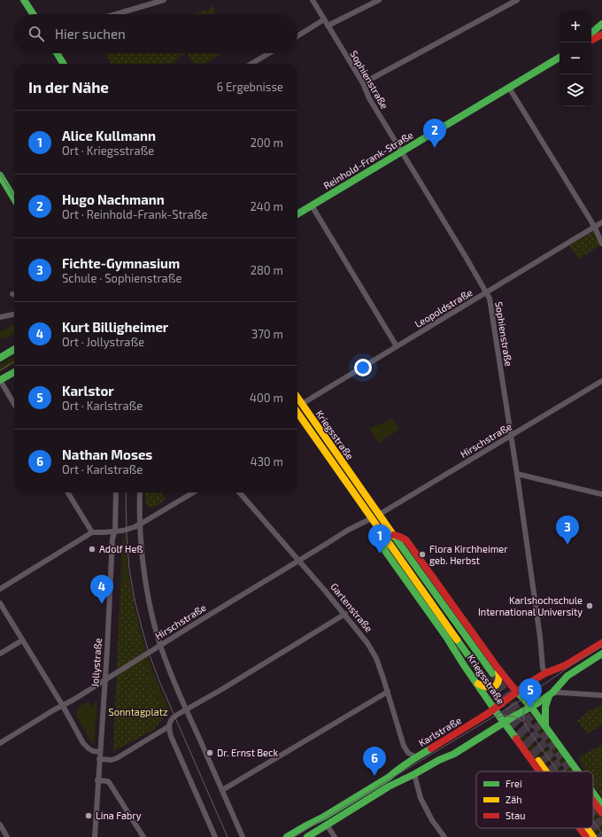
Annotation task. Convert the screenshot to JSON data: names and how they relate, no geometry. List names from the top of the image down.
{
  "streets": {
    "main road": ["Reinhold-Frank-Straße", "Kriegsstraße", "Karlstraße"],
    "street": [
      "Sophienstraße",
      "Leopoldstraße",
      "Hirschstraße",
      "Gartenstraße",
      "Jollystraße"
    ]
  },
  "crossings": [
    ["Sophienstraße", "Reinhold-Frank-Straße"],
    ["Sophienstraße", "Leopoldstraße"],
    ["Sophienstraße", "Hirschstraße"],
    ["Sophienstraße", "Karlstraße"],
    ["Leopoldstraße", "Kriegsstraße"],
    ["Kriegsstraße", "Hirschstraße"],
    ["Kriegsstraße", "Karlstraße"],
    ["Hirschstraße", "Gartenstraße"],
    ["Gartenstraße", "Karlstraße"]
  ],
  "parks": ["Sonntagplatz"],
  "places": [
    "Adolf Heß",
    "Flora Kirchheimer geb. Herbst",
    "Karlshochschule International University",
    "Dr. Ernst Beck",
    "Lina Fabry"
  ],
  "legend": ["Frei", "Zäh", "Stau"],
  "page": {
    "map_buttons": ["+", "−"],
    "search": "Hier suchen",
    "heading": ["In der Nähe", "6 Ergebnisse"],
    "list": [
      {
        "mark": "1",
        "name": "Alice Kullmann",
        "note": "Ort · Kriegsstraße",
        "value": "200 m"
      },
      {
        "mark": "2",
        "name": "Hugo Nachmann",
        "note": "Ort · Reinhold-Frank-Straße",
        "value": "240 m"
      },
      {
        "mark": "3",
        "name": "Fichte-Gymnasium",
        "note": "Schule · Sophienstraße",
        "value": "280 m"
      },
      {
        "mark": "4",
        "name": "Kurt Billigheimer",
        "note": "Ort · Jollystraße",
        "value": "370 m"
      },
      {
        "mark": "5",
        "name": "Karlstor",
        "note": "Ort · Karlstraße",
        "value": "400 m"
      },
      {
        "mark": "6",
        "name": "Nathan Moses",
        "note": "Ort · Karlstraße",
        "value": "430 m"
      }
    ],
    "pins": [
      "2",
      "3",
      "1",
      "4",
      "5",
      "6"
    ]
  }
}
